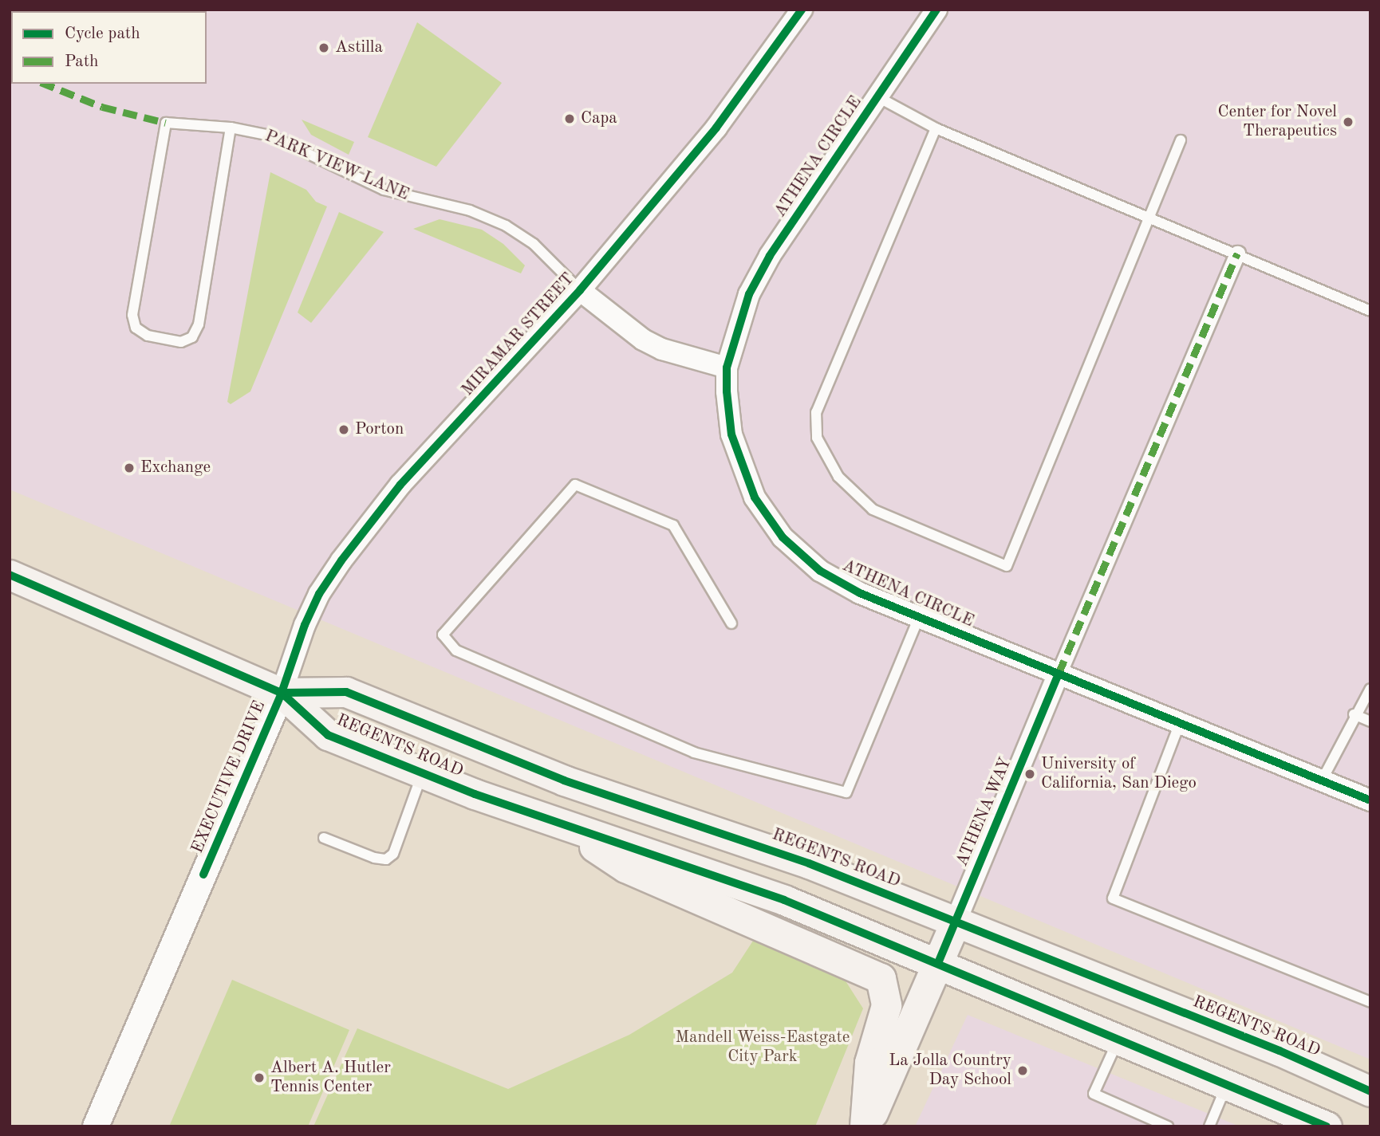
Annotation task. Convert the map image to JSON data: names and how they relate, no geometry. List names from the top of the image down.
{
  "streets": {
    "main road": ["REGENTS ROAD", "ATHENA WAY"],
    "street": ["ATHENA CIRCLE", "MIRAMAR STREET", "EXECUTIVE DRIVE"],
    "lane": ["PARK VIEW LANE"]
  },
  "crossings": [
    ["ATHENA CIRCLE", "ATHENA WAY"],
    ["PARK VIEW LANE", "MIRAMAR STREET"],
    ["MIRAMAR STREET", "REGENTS ROAD"],
    ["MIRAMAR STREET", "EXECUTIVE DRIVE"],
    ["REGENTS ROAD", "EXECUTIVE DRIVE"],
    ["REGENTS ROAD", "ATHENA WAY"]
  ],
  "parks": ["Mandell Weiss-Eastgate City Park"],
  "places": [
    "Astilla",
    "Capa",
    "Center for Novel Therapeutics",
    "Porton",
    "Exchange",
    "University of California, San Diego",
    "La Jolla Country Day School",
    "Albert A. Hutler Tennis Center"
  ],
  "legend": ["Cycle path", "Path"]
}
